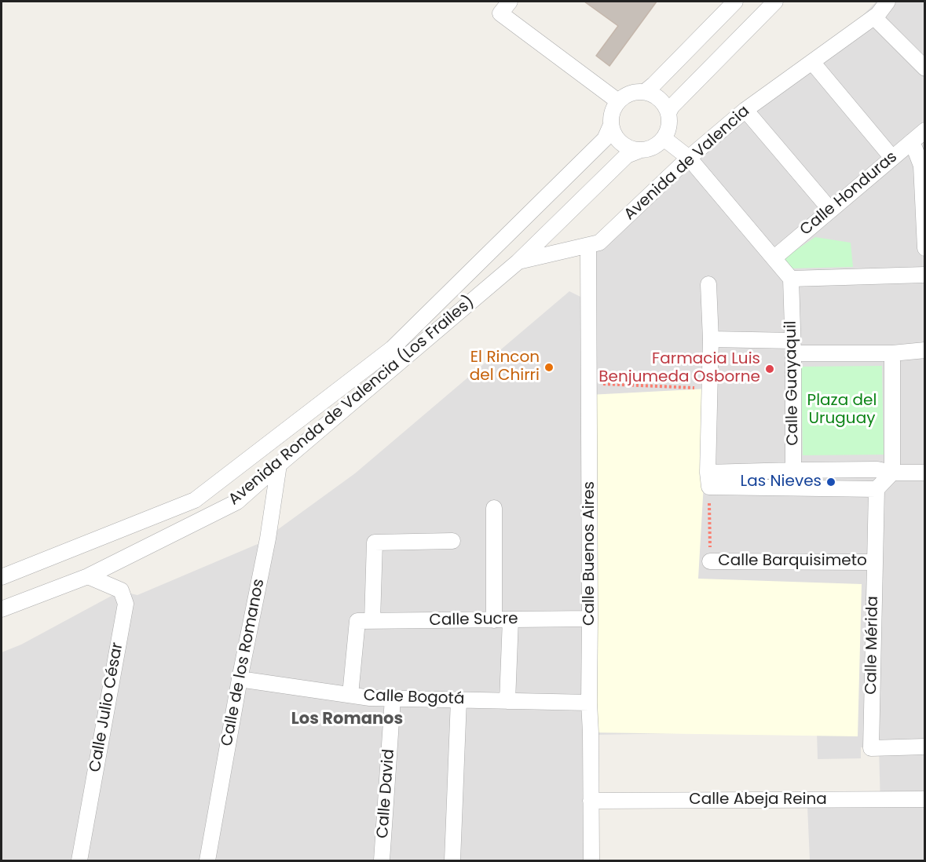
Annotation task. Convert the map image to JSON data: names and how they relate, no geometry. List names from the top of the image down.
{
  "streets": {
    "street": [
      "Avenida de Valencia",
      "Calle Honduras",
      "Calle Guayaquil",
      "Avenida Ronda de Valencia (Los Frailes)",
      "Calle Buenos Aires",
      "Calle Barquisimeto",
      "Calle Sucre",
      "Calle Mérida",
      "Calle de los Romanos",
      "Calle Bogotá",
      "Calle Julio César",
      "Calle David",
      "Calle Abeja Reina"
    ]
  },
  "crossings": [
    ["Avenida de Valencia", "Avenida Ronda de Valencia (Los Frailes)"],
    ["Avenida de Valencia", "Calle Buenos Aires"],
    ["Avenida Ronda de Valencia (Los Frailes)", "Calle de los Romanos"],
    ["Avenida Ronda de Valencia (Los Frailes)", "Calle Julio César"],
    ["Calle Buenos Aires", "Calle Sucre"],
    ["Calle Buenos Aires", "Calle Bogotá"],
    ["Calle Buenos Aires", "Calle Abeja Reina"],
    ["Calle Barquisimeto", "Calle Mérida"],
    ["Calle de los Romanos", "Calle Bogotá"],
    ["Calle Bogotá", "Calle David"]
  ],
  "districts": ["Los Romanos"],
  "parks": ["Plaza del Uruguay"],
  "places": ["El Rincon del Chirri", "Farmacia Luis Benjumeda Osborne", "Las Nieves"]
}
